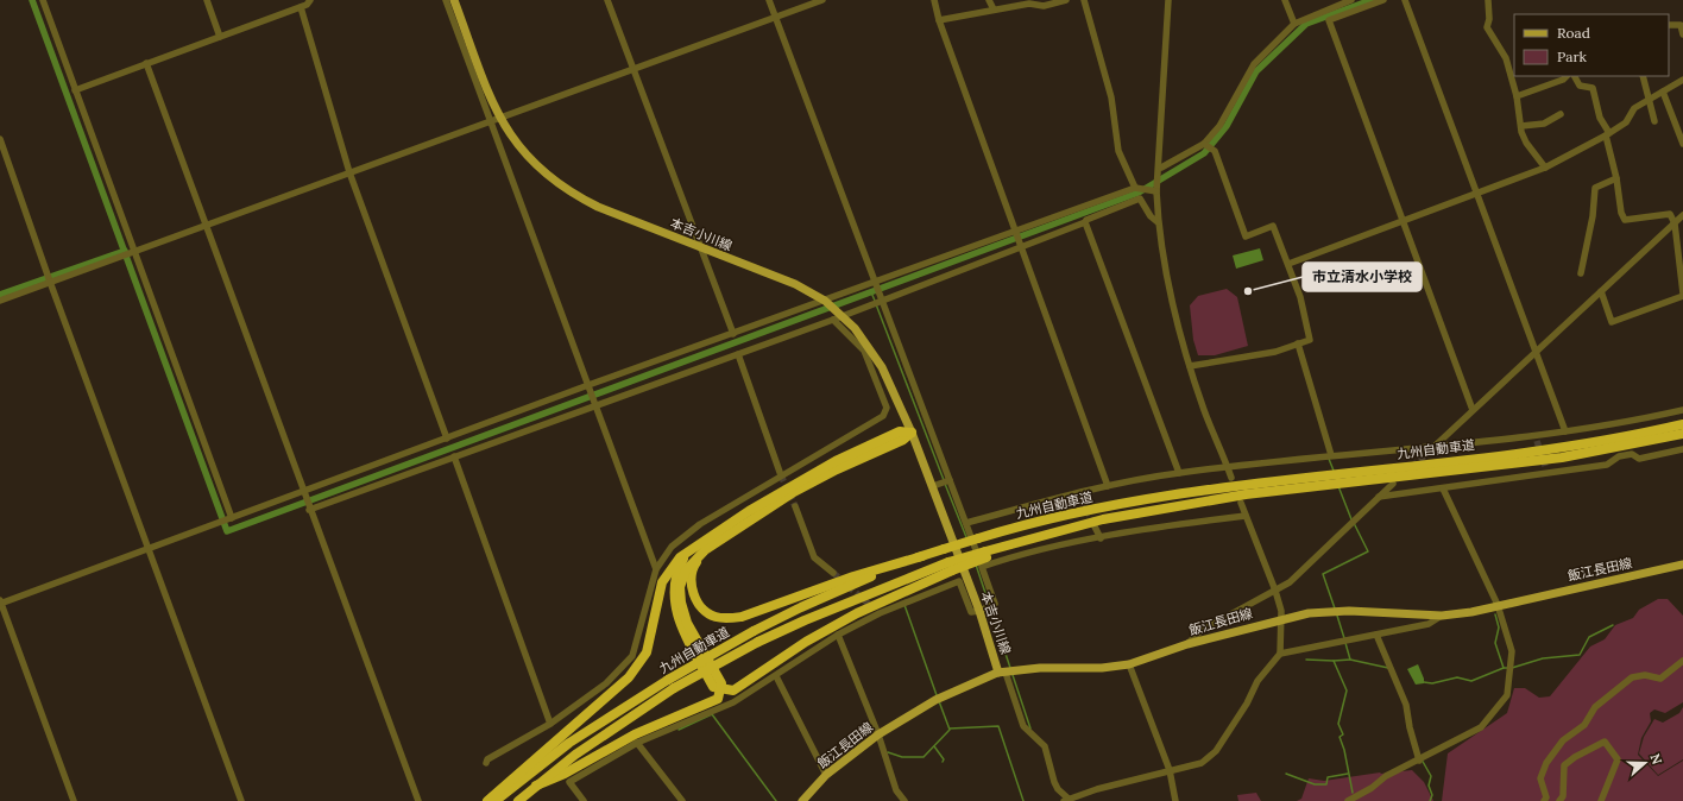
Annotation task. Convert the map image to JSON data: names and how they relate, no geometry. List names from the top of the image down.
{
  "streets": {
    "highway": ["九州自動車道"],
    "main road": ["本吉小川線", "飯江長田線"]
  },
  "crossings": [
    ["本吉小川線", "飯江長田線"]
  ],
  "places": ["市立清水小学校"],
  "legend": ["Road", "Park"],
  "north": "right"
}
